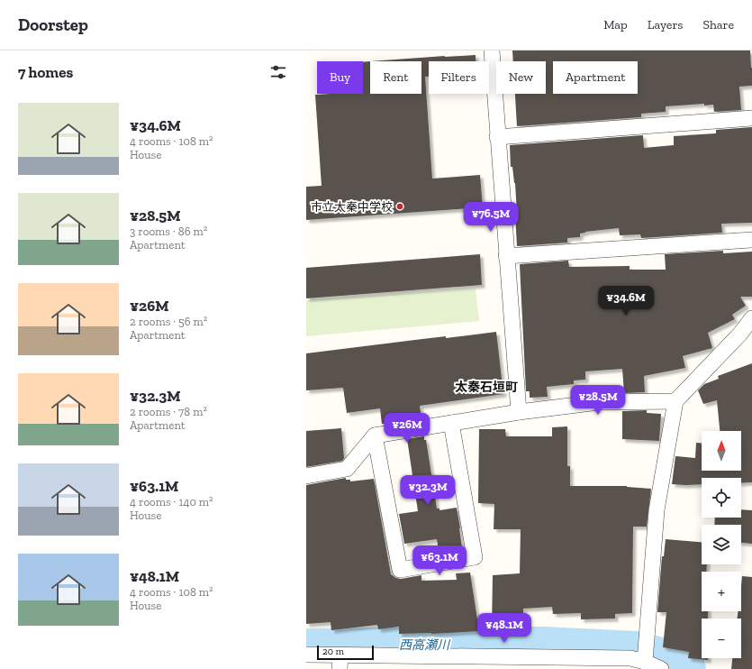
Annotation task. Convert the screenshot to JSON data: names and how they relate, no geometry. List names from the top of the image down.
{
  "districts": ["太秦石垣町"],
  "water": ["西高瀬川"],
  "places": ["市立太秦中学校"],
  "scale_bar": "20 m",
  "north": "top",
  "page": {
    "header": "Doorstep",
    "nav": ["Map", "Layers", "Share"],
    "heading": "7 homes",
    "chip": [
      "Buy",
      "Rent",
      "Filters",
      "New",
      "Apartment"
    ],
    "list": [
      {
        "name": "¥34.6M",
        "note": "4 rooms · 108 m² · House"
      },
      {
        "name": "¥28.5M",
        "note": "3 rooms · 86 m² · Apartment"
      },
      {
        "name": "¥26M",
        "note": "2 rooms · 56 m² · Apartment"
      },
      {
        "name": "¥32.3M",
        "note": "2 rooms · 78 m² · Apartment"
      },
      {
        "name": "¥63.1M",
        "note": "4 rooms · 140 m² · House"
      },
      {
        "name": "¥48.1M",
        "note": "4 rooms · 108 m² · House"
      }
    ],
    "price": [
      "¥76.5M",
      "¥34.6M",
      "¥28.5M",
      "¥26M",
      "¥32.3M",
      "¥63.1M",
      "¥48.1M"
    ],
    "map_buttons": ["+", "−"],
    "scale": "20 m"
  }
}
